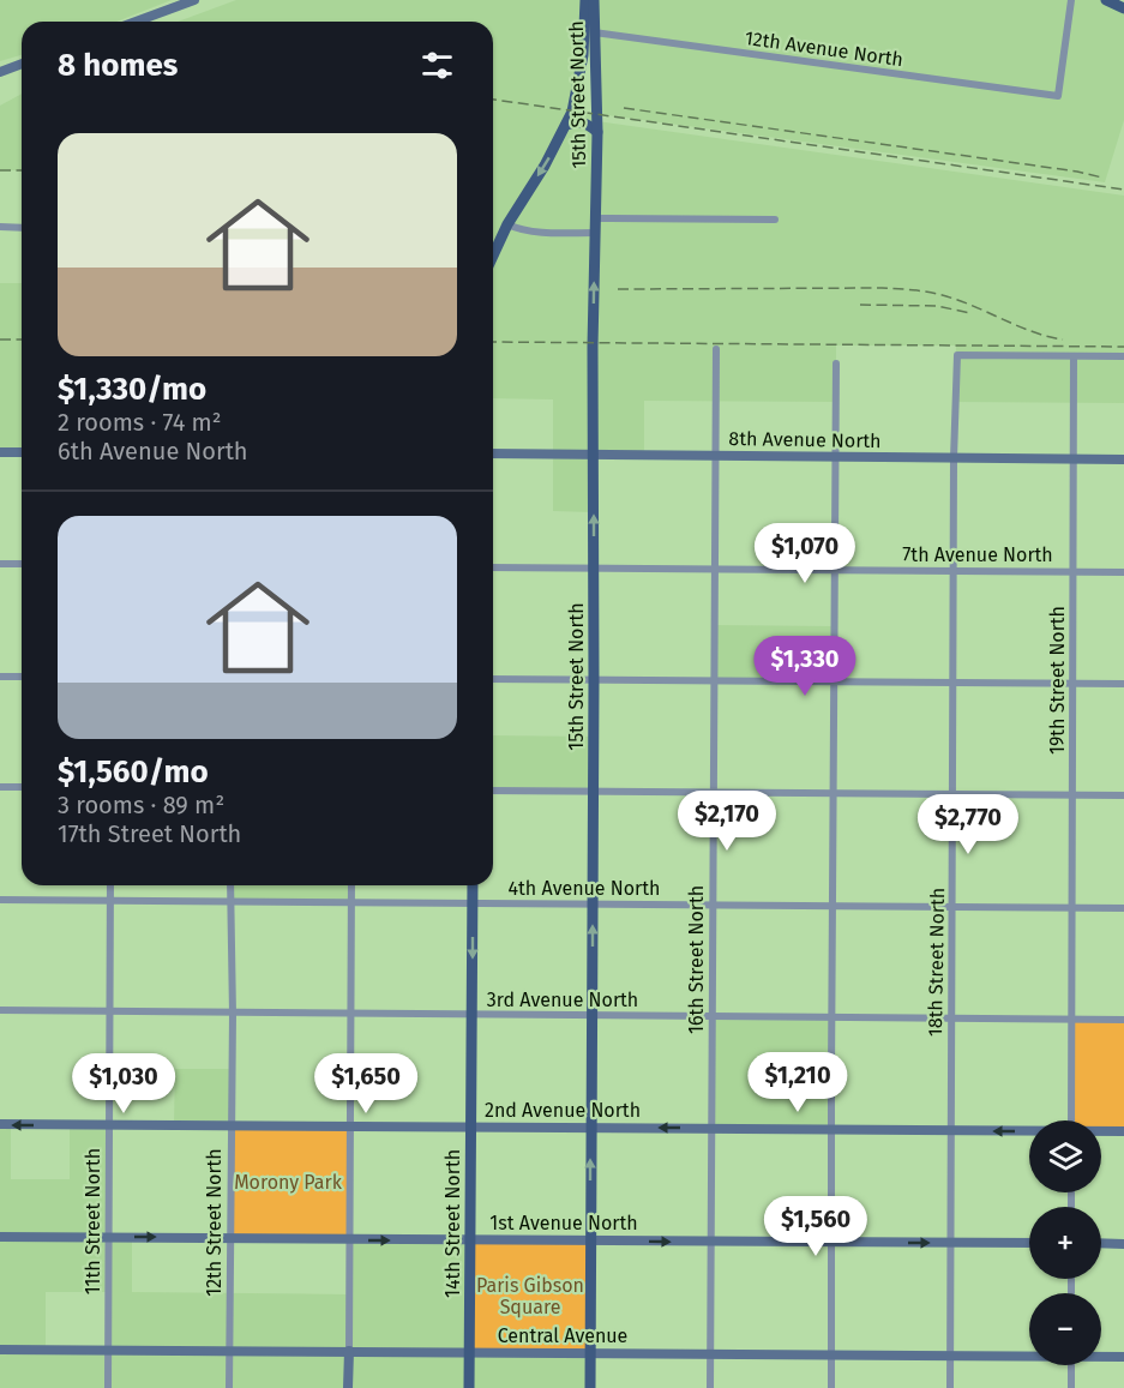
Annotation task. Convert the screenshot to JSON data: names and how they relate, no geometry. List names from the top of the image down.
{
  "streets": {
    "main road": [
      "15th Street North",
      "8th Avenue North",
      "2nd Avenue North",
      "1st Avenue North",
      "14th Street North",
      "Central Avenue"
    ],
    "street": [
      "12th Avenue North",
      "7th Avenue North",
      "19th Street North",
      "4th Avenue North",
      "16th Street North",
      "18th Street North",
      "3rd Avenue North",
      "11th Street North",
      "12th Street North"
    ]
  },
  "crossings": [
    ["12th Avenue North", "15th Street North"],
    ["15th Street North", "8th Avenue North"],
    ["15th Street North", "7th Avenue North"],
    ["15th Street North", "4th Avenue North"],
    ["15th Street North", "3rd Avenue North"],
    ["15th Street North", "2nd Avenue North"],
    ["15th Street North", "1st Avenue North"],
    ["15th Street North", "Central Avenue"],
    ["8th Avenue North", "19th Street North"],
    ["8th Avenue North", "16th Street North"],
    ["8th Avenue North", "18th Street North"],
    ["7th Avenue North", "19th Street North"],
    ["7th Avenue North", "16th Street North"],
    ["7th Avenue North", "18th Street North"],
    ["19th Street North", "4th Avenue North"],
    ["19th Street North", "18th Street North"],
    ["19th Street North", "3rd Avenue North"],
    ["4th Avenue North", "16th Street North"],
    ["4th Avenue North", "18th Street North"],
    ["4th Avenue North", "11th Street North"],
    ["4th Avenue North", "12th Street North"],
    ["4th Avenue North", "14th Street North"],
    ["16th Street North", "3rd Avenue North"],
    ["16th Street North", "2nd Avenue North"],
    ["16th Street North", "1st Avenue North"],
    ["16th Street North", "Central Avenue"],
    ["18th Street North", "3rd Avenue North"],
    ["18th Street North", "2nd Avenue North"],
    ["18th Street North", "1st Avenue North"],
    ["18th Street North", "Central Avenue"],
    ["3rd Avenue North", "11th Street North"],
    ["3rd Avenue North", "12th Street North"],
    ["3rd Avenue North", "14th Street North"],
    ["2nd Avenue North", "11th Street North"],
    ["2nd Avenue North", "12th Street North"],
    ["2nd Avenue North", "14th Street North"],
    ["11th Street North", "1st Avenue North"],
    ["11th Street North", "Central Avenue"],
    ["12th Street North", "1st Avenue North"],
    ["12th Street North", "Central Avenue"],
    ["1st Avenue North", "14th Street North"],
    ["14th Street North", "Central Avenue"]
  ],
  "one_way": ["15th Street North", "1st Avenue North"],
  "parks": ["Morony Park", "Paris Gibson Square"],
  "page": {
    "heading": "8 homes",
    "list": [
      {
        "name": "$1,330/mo",
        "note": "2 rooms · 74 m² · 6th Avenue North"
      },
      {
        "name": "$1,560/mo",
        "note": "3 rooms · 89 m² · 17th Street North"
      }
    ],
    "price": [
      "$1,070",
      "$1,330",
      "$2,170",
      "$2,770",
      "$1,210",
      "$1,030",
      "$1,650",
      "$1,560"
    ],
    "map_buttons": ["+", "−"]
  }
}
